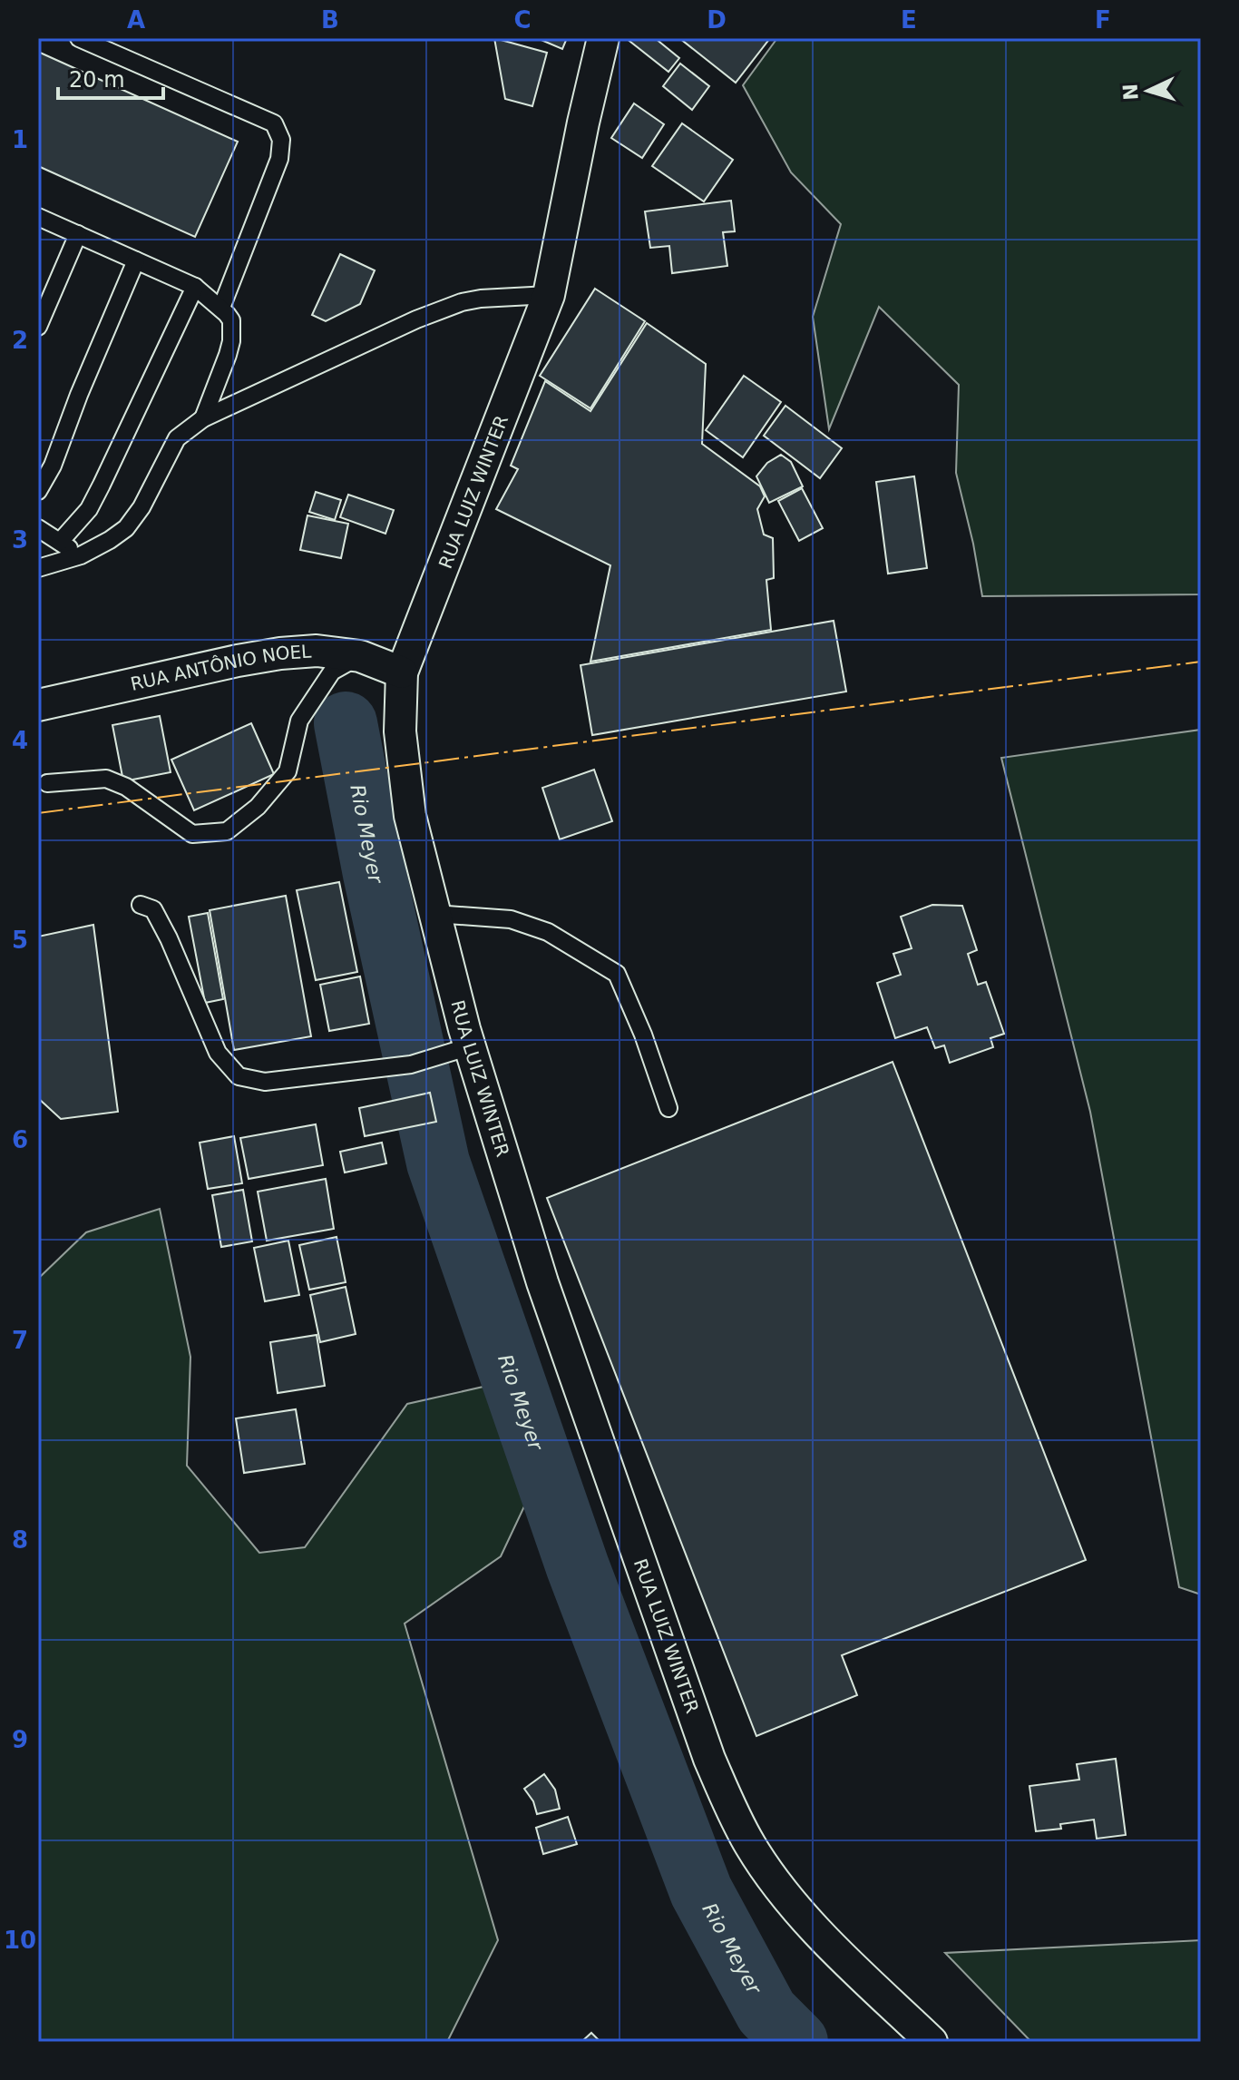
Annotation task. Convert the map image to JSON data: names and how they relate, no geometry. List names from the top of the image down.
{
  "streets": {
    "street": ["RUA LUIZ WINTER", "RUA ANTÔNIO NOEL"]
  },
  "crossings": [
    ["RUA LUIZ WINTER", "RUA ANTÔNIO NOEL"]
  ],
  "water": ["Rio Meyer"],
  "scale_bar": "20 m",
  "north": "left",
  "grid": {
    "columns": [
      "A",
      "B",
      "C",
      "D",
      "E",
      "F"
    ],
    "rows": [
      "1",
      "2",
      "3",
      "4",
      "5",
      "6",
      "7",
      "8",
      "9",
      "10"
    ]
  }
}
